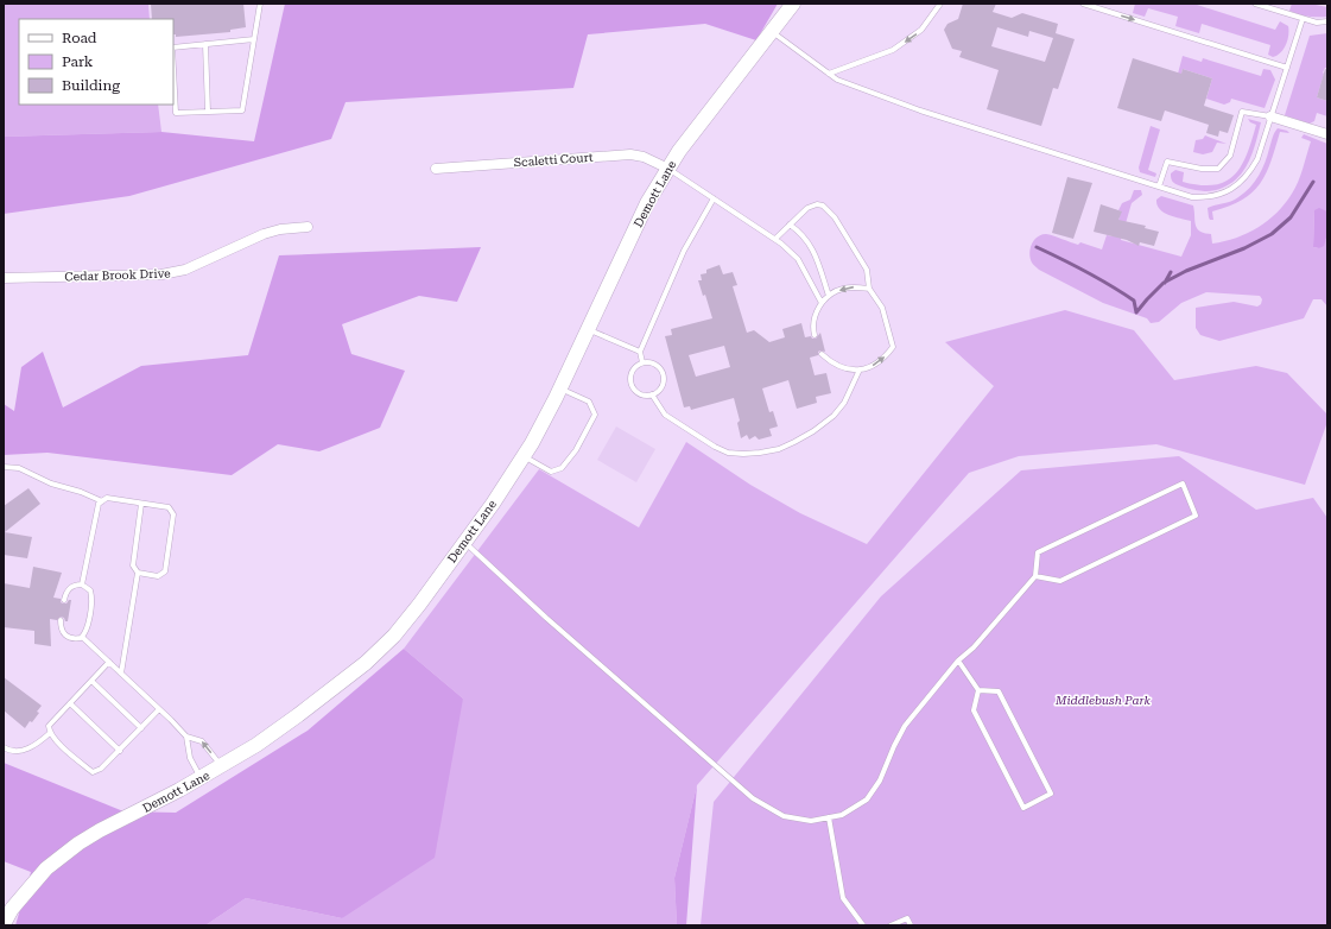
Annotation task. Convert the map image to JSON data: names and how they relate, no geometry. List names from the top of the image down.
{
  "streets": {
    "street": ["Scaletti Court", "Demott Lane", "Cedar Brook Drive"]
  },
  "crossings": [
    ["Scaletti Court", "Demott Lane"]
  ],
  "parks": ["Middlebush Park"],
  "legend": ["Road", "Park", "Building"]
}
